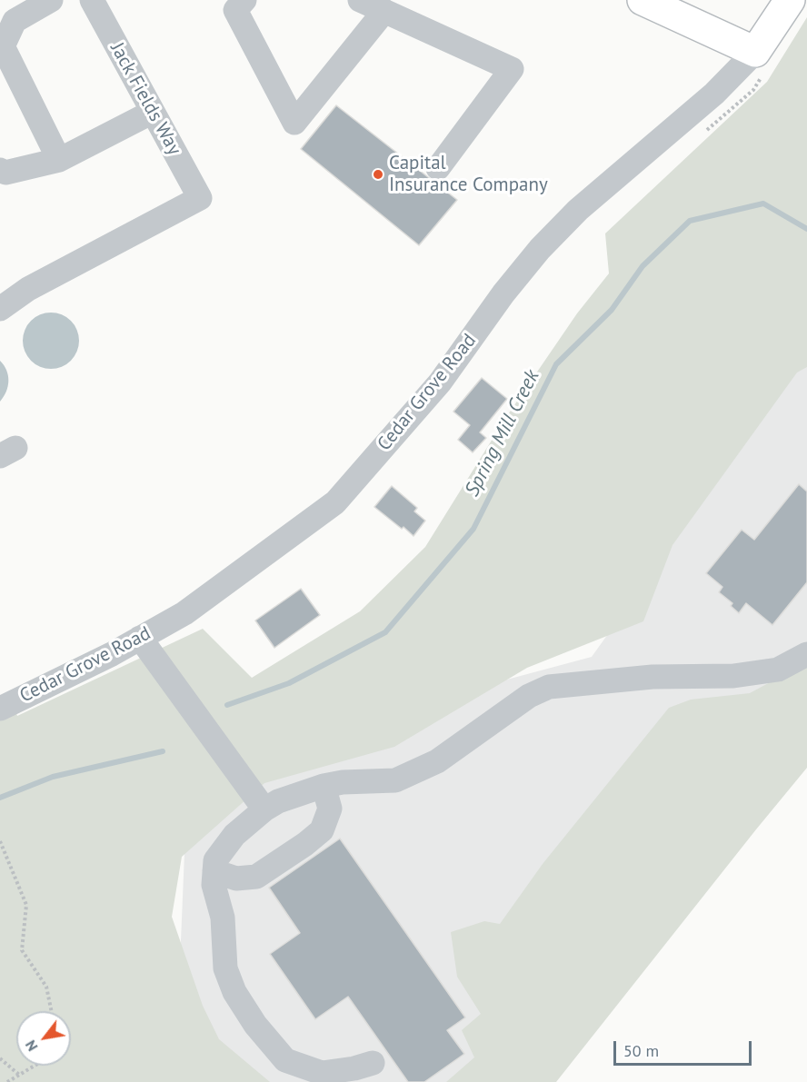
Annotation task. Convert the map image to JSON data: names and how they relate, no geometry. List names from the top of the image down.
{
  "streets": {
    "main road": ["Cedar Grove Road"],
    "street": ["Jack Fields Way"]
  },
  "water": ["Spring Mill Creek"],
  "places": ["Capital Insurance Company"],
  "scale_bar": "50 m",
  "north": "bottom left"
}
